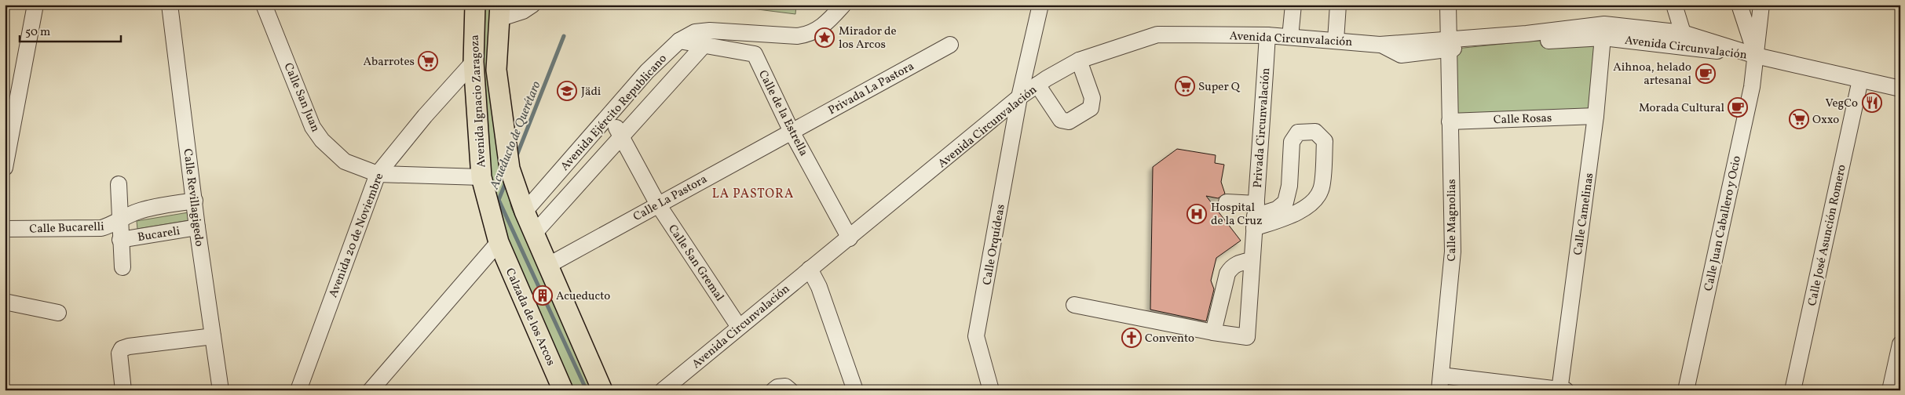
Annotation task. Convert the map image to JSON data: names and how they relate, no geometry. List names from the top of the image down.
{
  "streets": {
    "main road": ["Avenida Ignacio Zaragoza", "Calzada de los Arcos"],
    "street": [
      "Avenida Circunvalación",
      "Privada La Pastora",
      "Calle San Juan",
      "Avenida Ejército Republicano",
      "Calle de la Estrella",
      "Calle Rosas",
      "Privada Circunvalación",
      "Calle Revillagigedo",
      "Calle La Pastora",
      "Calle Camelinas",
      "Calle Magnolias",
      "Calle Juan Caballero y Ocio",
      "Calle Bucarelli",
      "Bucareli",
      "Avenida 20 de Noviembre",
      "Calle José Asunción Romero",
      "Calle Orquídeas",
      "Calle San Gremal"
    ]
  },
  "crossings": [
    ["Avenida Circunvalación", "Calle de la Estrella"],
    ["Avenida Circunvalación", "Privada Circunvalación"],
    ["Avenida Circunvalación", "Calle Camelinas"],
    ["Avenida Circunvalación", "Calle Magnolias"],
    ["Avenida Circunvalación", "Calle Juan Caballero y Ocio"],
    ["Avenida Circunvalación", "Calle Orquídeas"],
    ["Avenida Circunvalación", "Calle San Gremal"],
    ["Privada La Pastora", "Calle de la Estrella"],
    ["Privada La Pastora", "Calle La Pastora"],
    ["Calle San Juan", "Avenida Ignacio Zaragoza"],
    ["Calle San Juan", "Avenida 20 de Noviembre"],
    ["Avenida Ignacio Zaragoza", "Avenida Ejército Republicano"],
    ["Avenida Ignacio Zaragoza", "Avenida 20 de Noviembre"],
    ["Avenida Ignacio Zaragoza", "Calzada de los Arcos"],
    ["Avenida Ejército Republicano", "Calle de la Estrella"],
    ["Avenida Ejército Republicano", "Calle San Gremal"],
    ["Calle de la Estrella", "Calle La Pastora"],
    ["Calle Rosas", "Calle Camelinas"],
    ["Calle Rosas", "Calle Magnolias"],
    ["Calle Revillagigedo", "Calle Bucarelli"],
    ["Calle Revillagigedo", "Bucareli"],
    ["Calle La Pastora", "Calle San Gremal"]
  ],
  "districts": ["LA PASTORA"],
  "water": ["Acueducto de Querétaro"],
  "places": {
    "place": ["Mirador de los Arcos"],
    "supermarket": ["Abarrotes", "Super Q", "Oxxo"],
    "cafe": ["Aihnoa, helado artesanal", "Morada Cultural"],
    "school or university": ["Jädi"],
    "restaurant": ["VegCo"],
    "hospital": ["Hospital de la Cruz"],
    "building": ["Acueducto"],
    "church": ["Convento"]
  },
  "scale_bar": "50 m"
}
